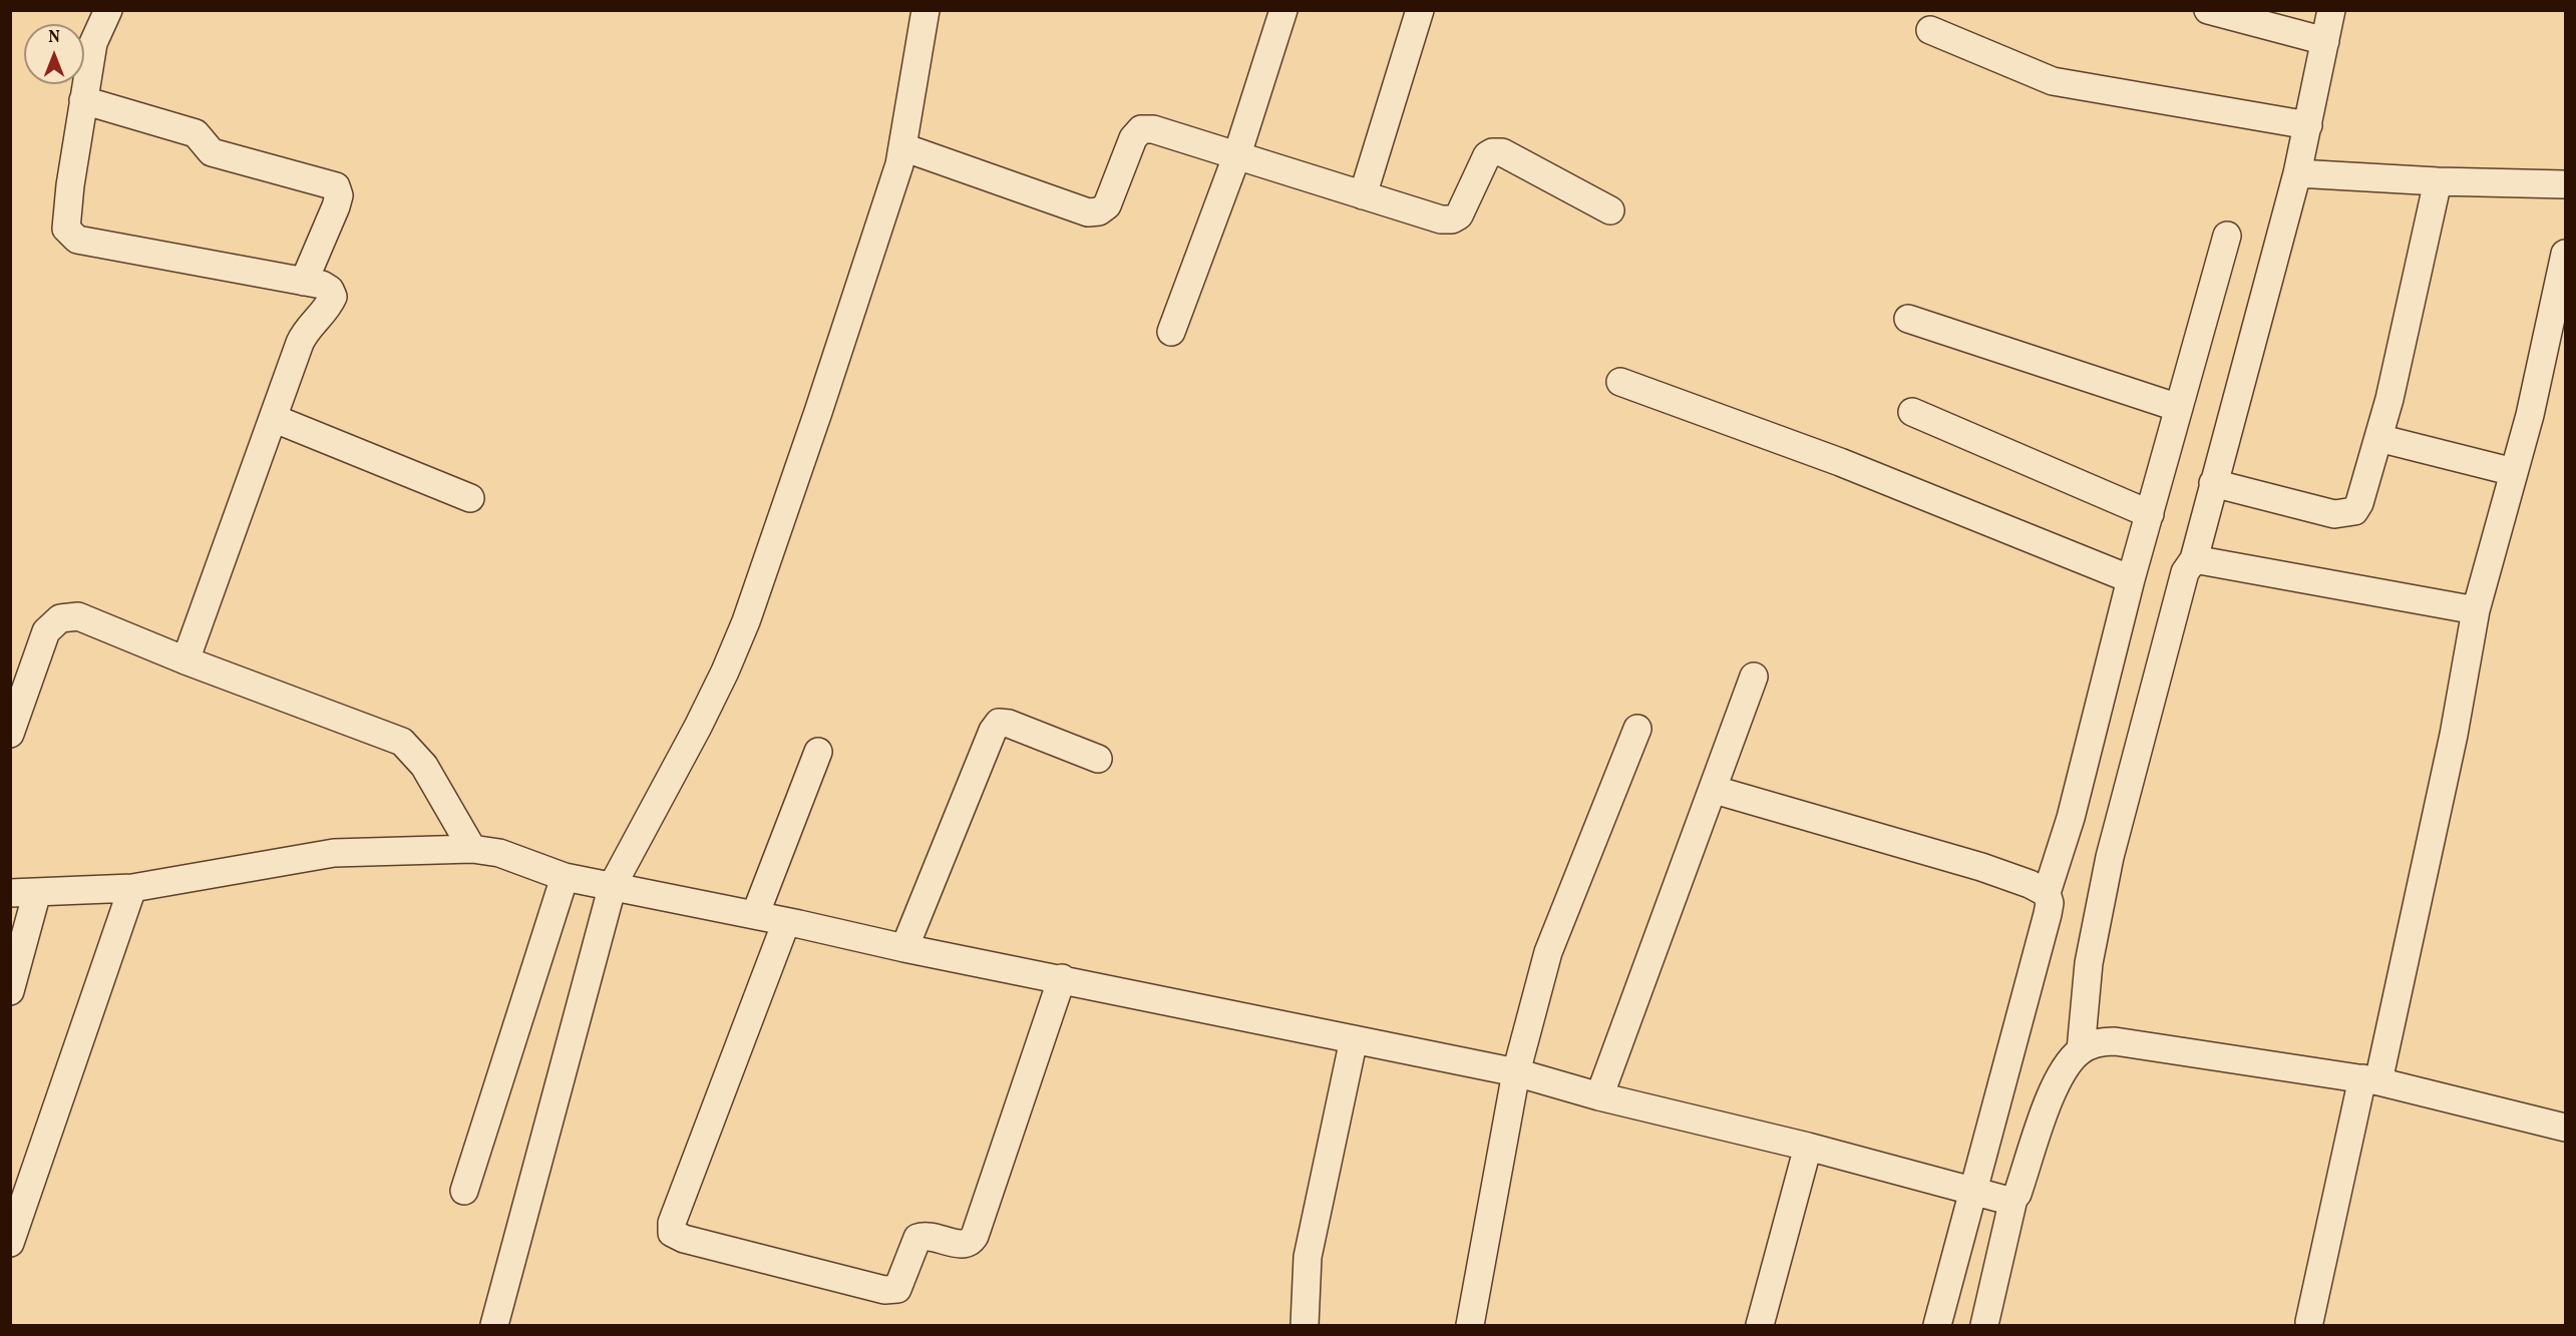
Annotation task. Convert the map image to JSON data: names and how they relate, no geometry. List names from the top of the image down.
{
  "north": "top"
}
